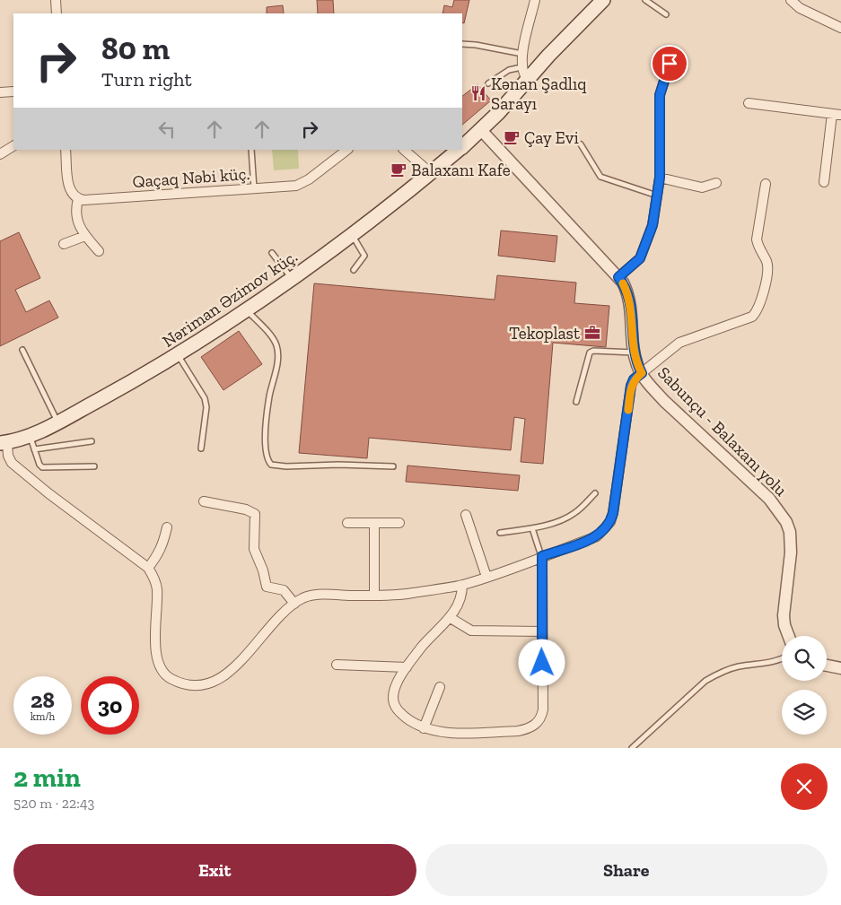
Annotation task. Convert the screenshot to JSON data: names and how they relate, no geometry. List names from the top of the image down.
{
  "streets": {
    "main road": ["Nəriman Əzimov küç."],
    "street": ["Qaçaq Nəbi küç.", "Sabunçu - Balaxanı yolu"]
  },
  "crossings": [
    ["Nəriman Əzimov küç.", "Sabunçu - Balaxanı yolu"]
  ],
  "places": {
    "restaurant": ["Kənan Şadlıq Sarayı"],
    "cafe": ["Çay Evi", "Balaxanı Kafe"],
    "office": ["Tekoplast"]
  },
  "page": {
    "turn": ["80 m", "Turn right"],
    "speed": "28 km/h",
    "limit": "30",
    "heading": ["2 min", "520 m · 22:43"],
    "buttons": ["Exit", "Share"]
  }
}
